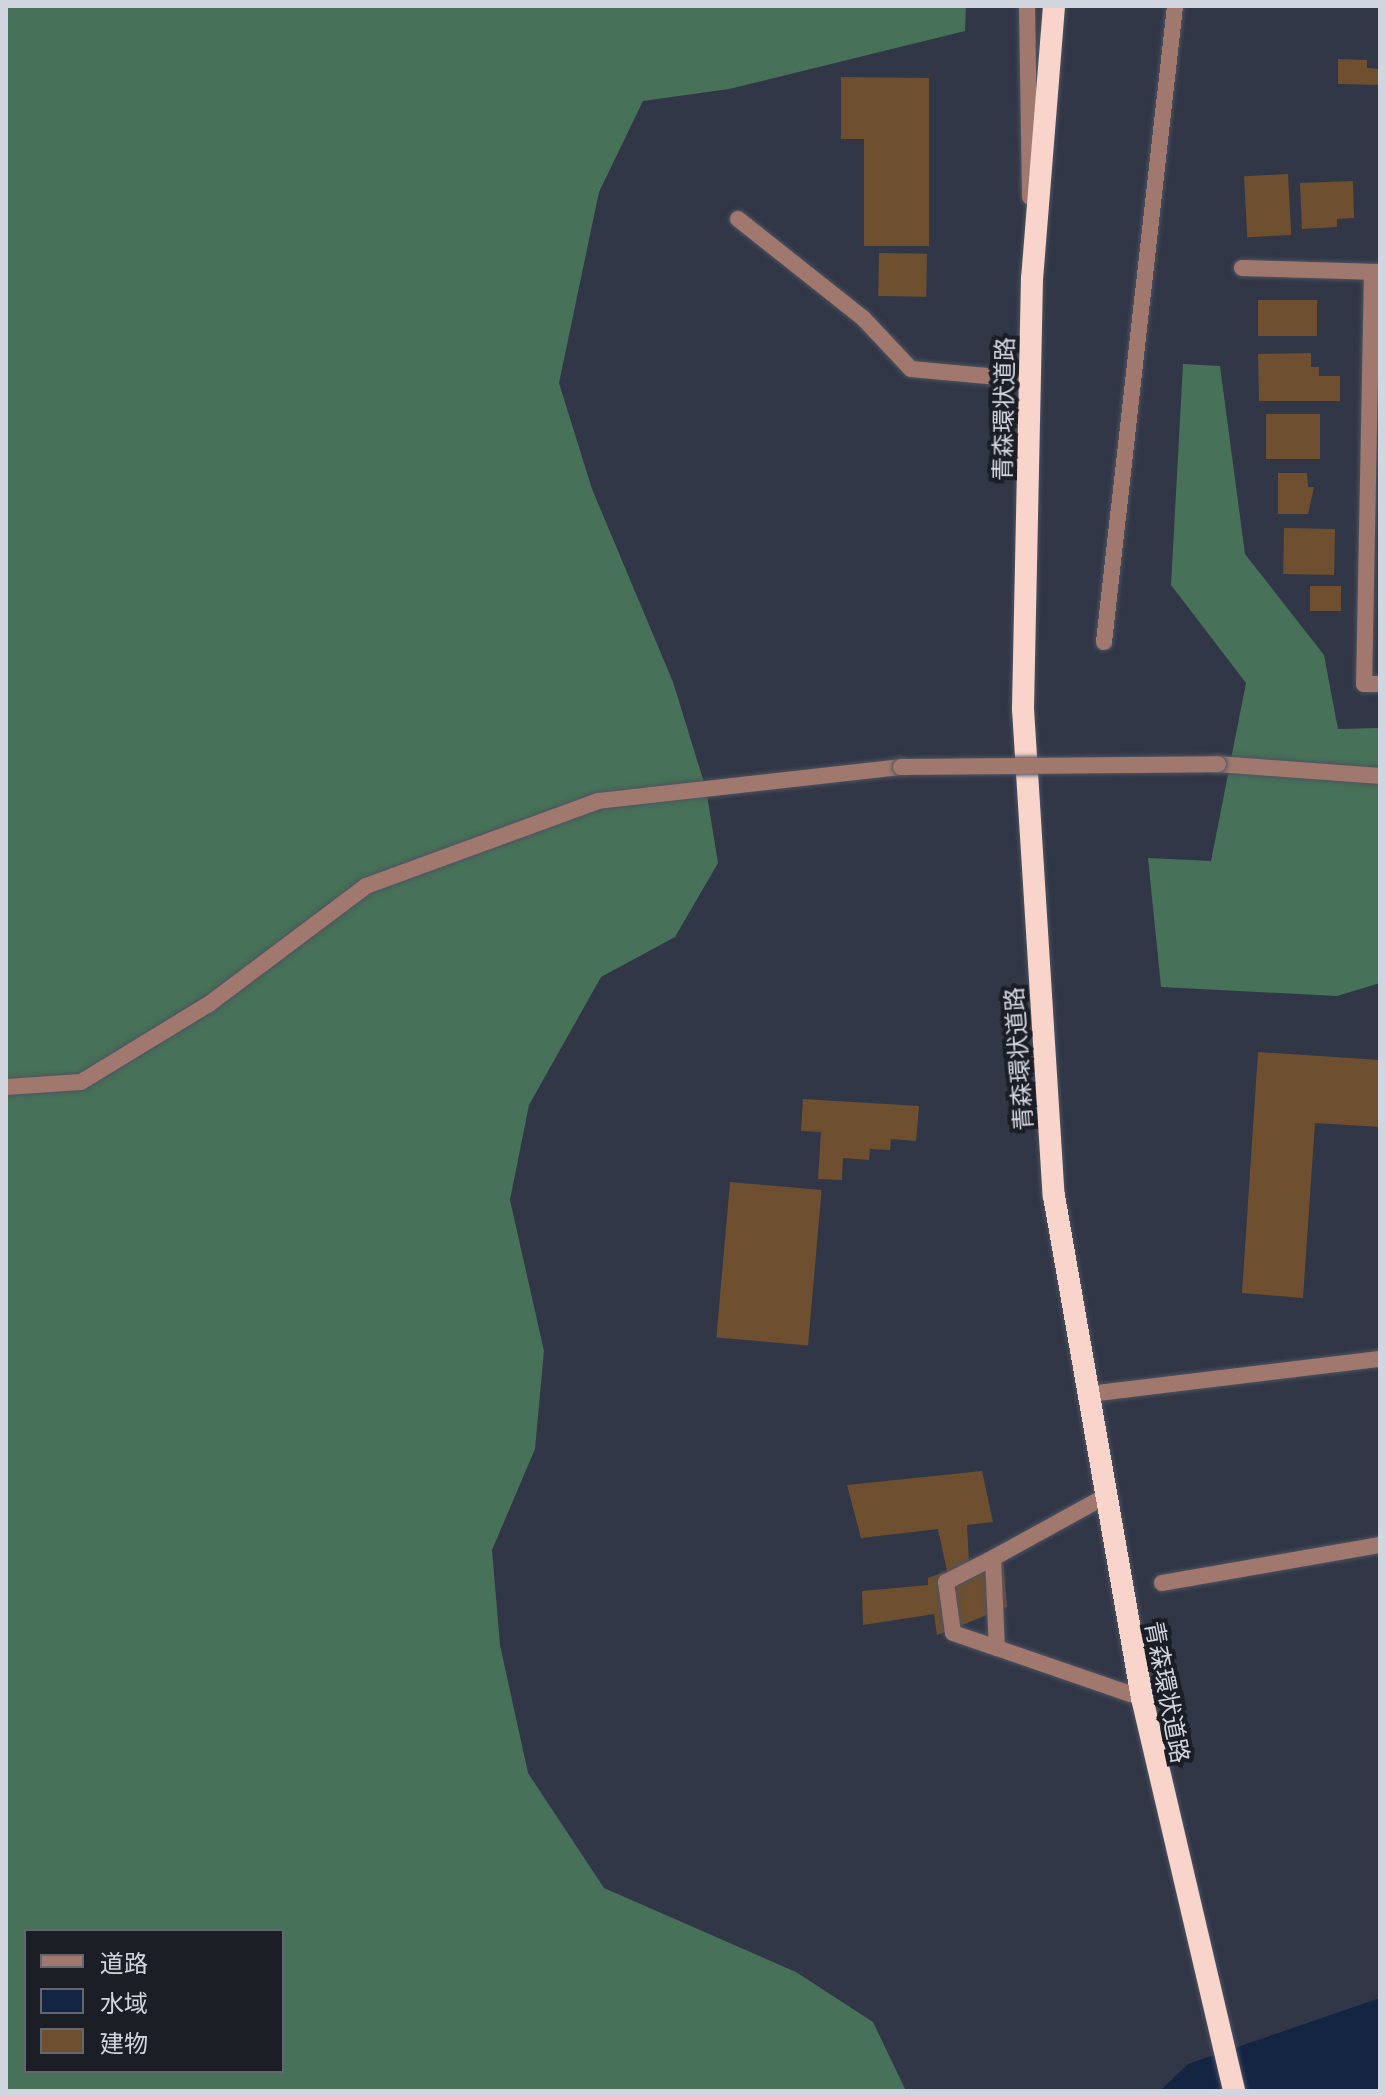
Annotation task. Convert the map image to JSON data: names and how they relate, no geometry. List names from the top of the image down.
{
  "streets": {
    "highway": ["青森環状道路"]
  },
  "legend": ["道路", "水域", "建物"]
}
